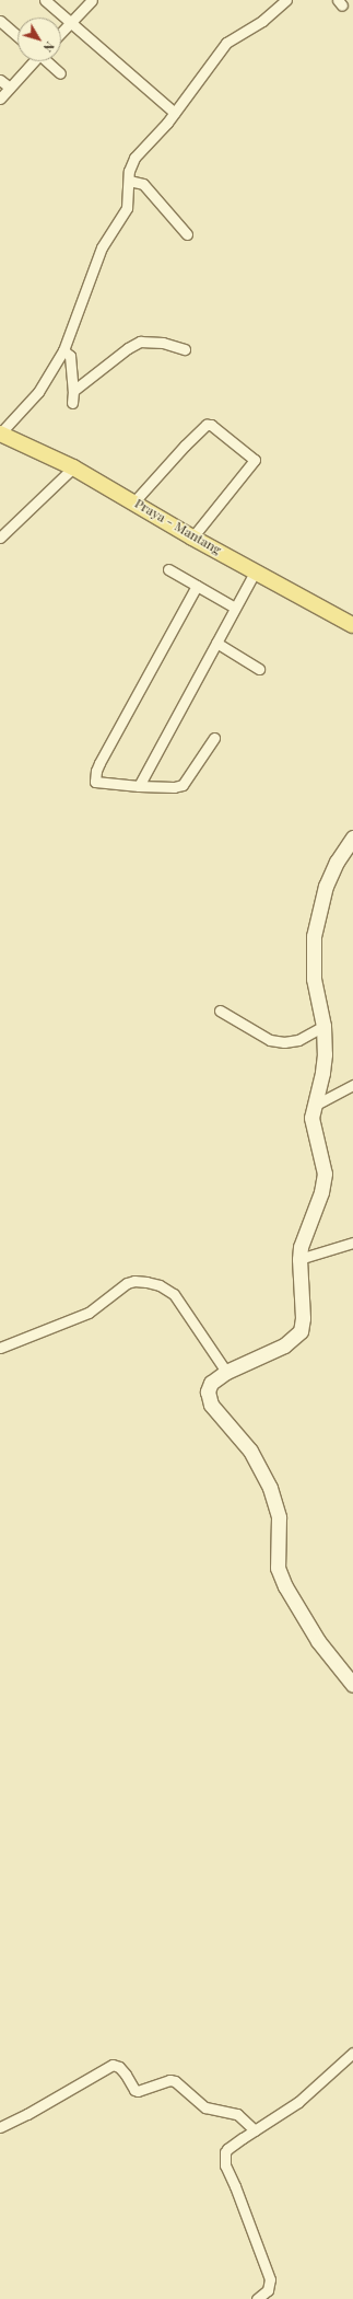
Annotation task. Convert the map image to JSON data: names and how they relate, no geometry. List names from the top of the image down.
{
  "streets": {
    "main road": ["Praya - Mantang"]
  },
  "north": "bottom right"
}
